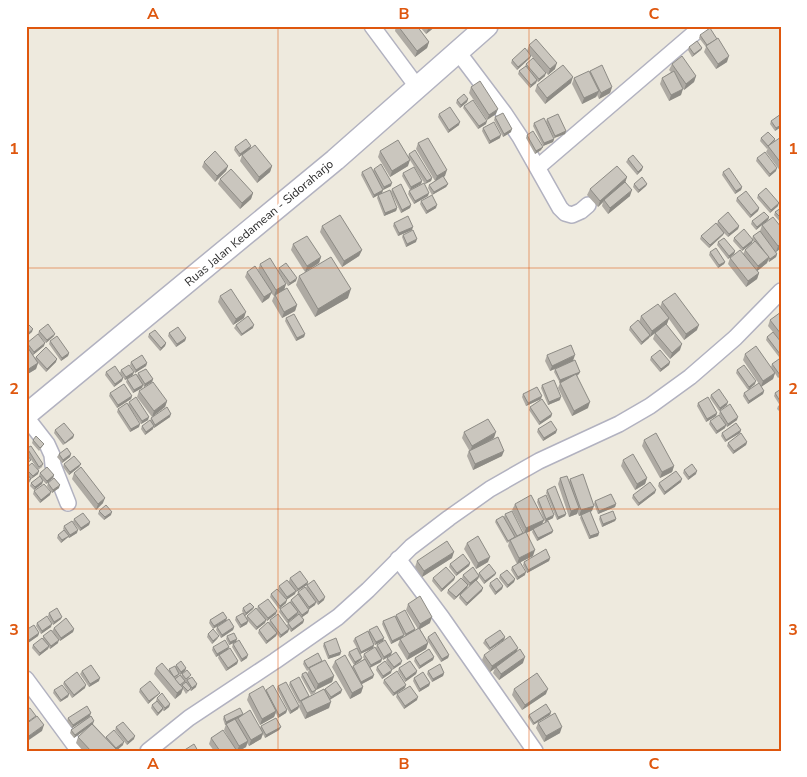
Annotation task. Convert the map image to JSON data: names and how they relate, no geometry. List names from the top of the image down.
{
  "streets": {
    "main road": ["Ruas Jalan Kedamean - Sidoraharjo"]
  },
  "grid": {
    "columns": ["A", "B", "C"],
    "rows": ["1", "2", "3"]
  }
}
